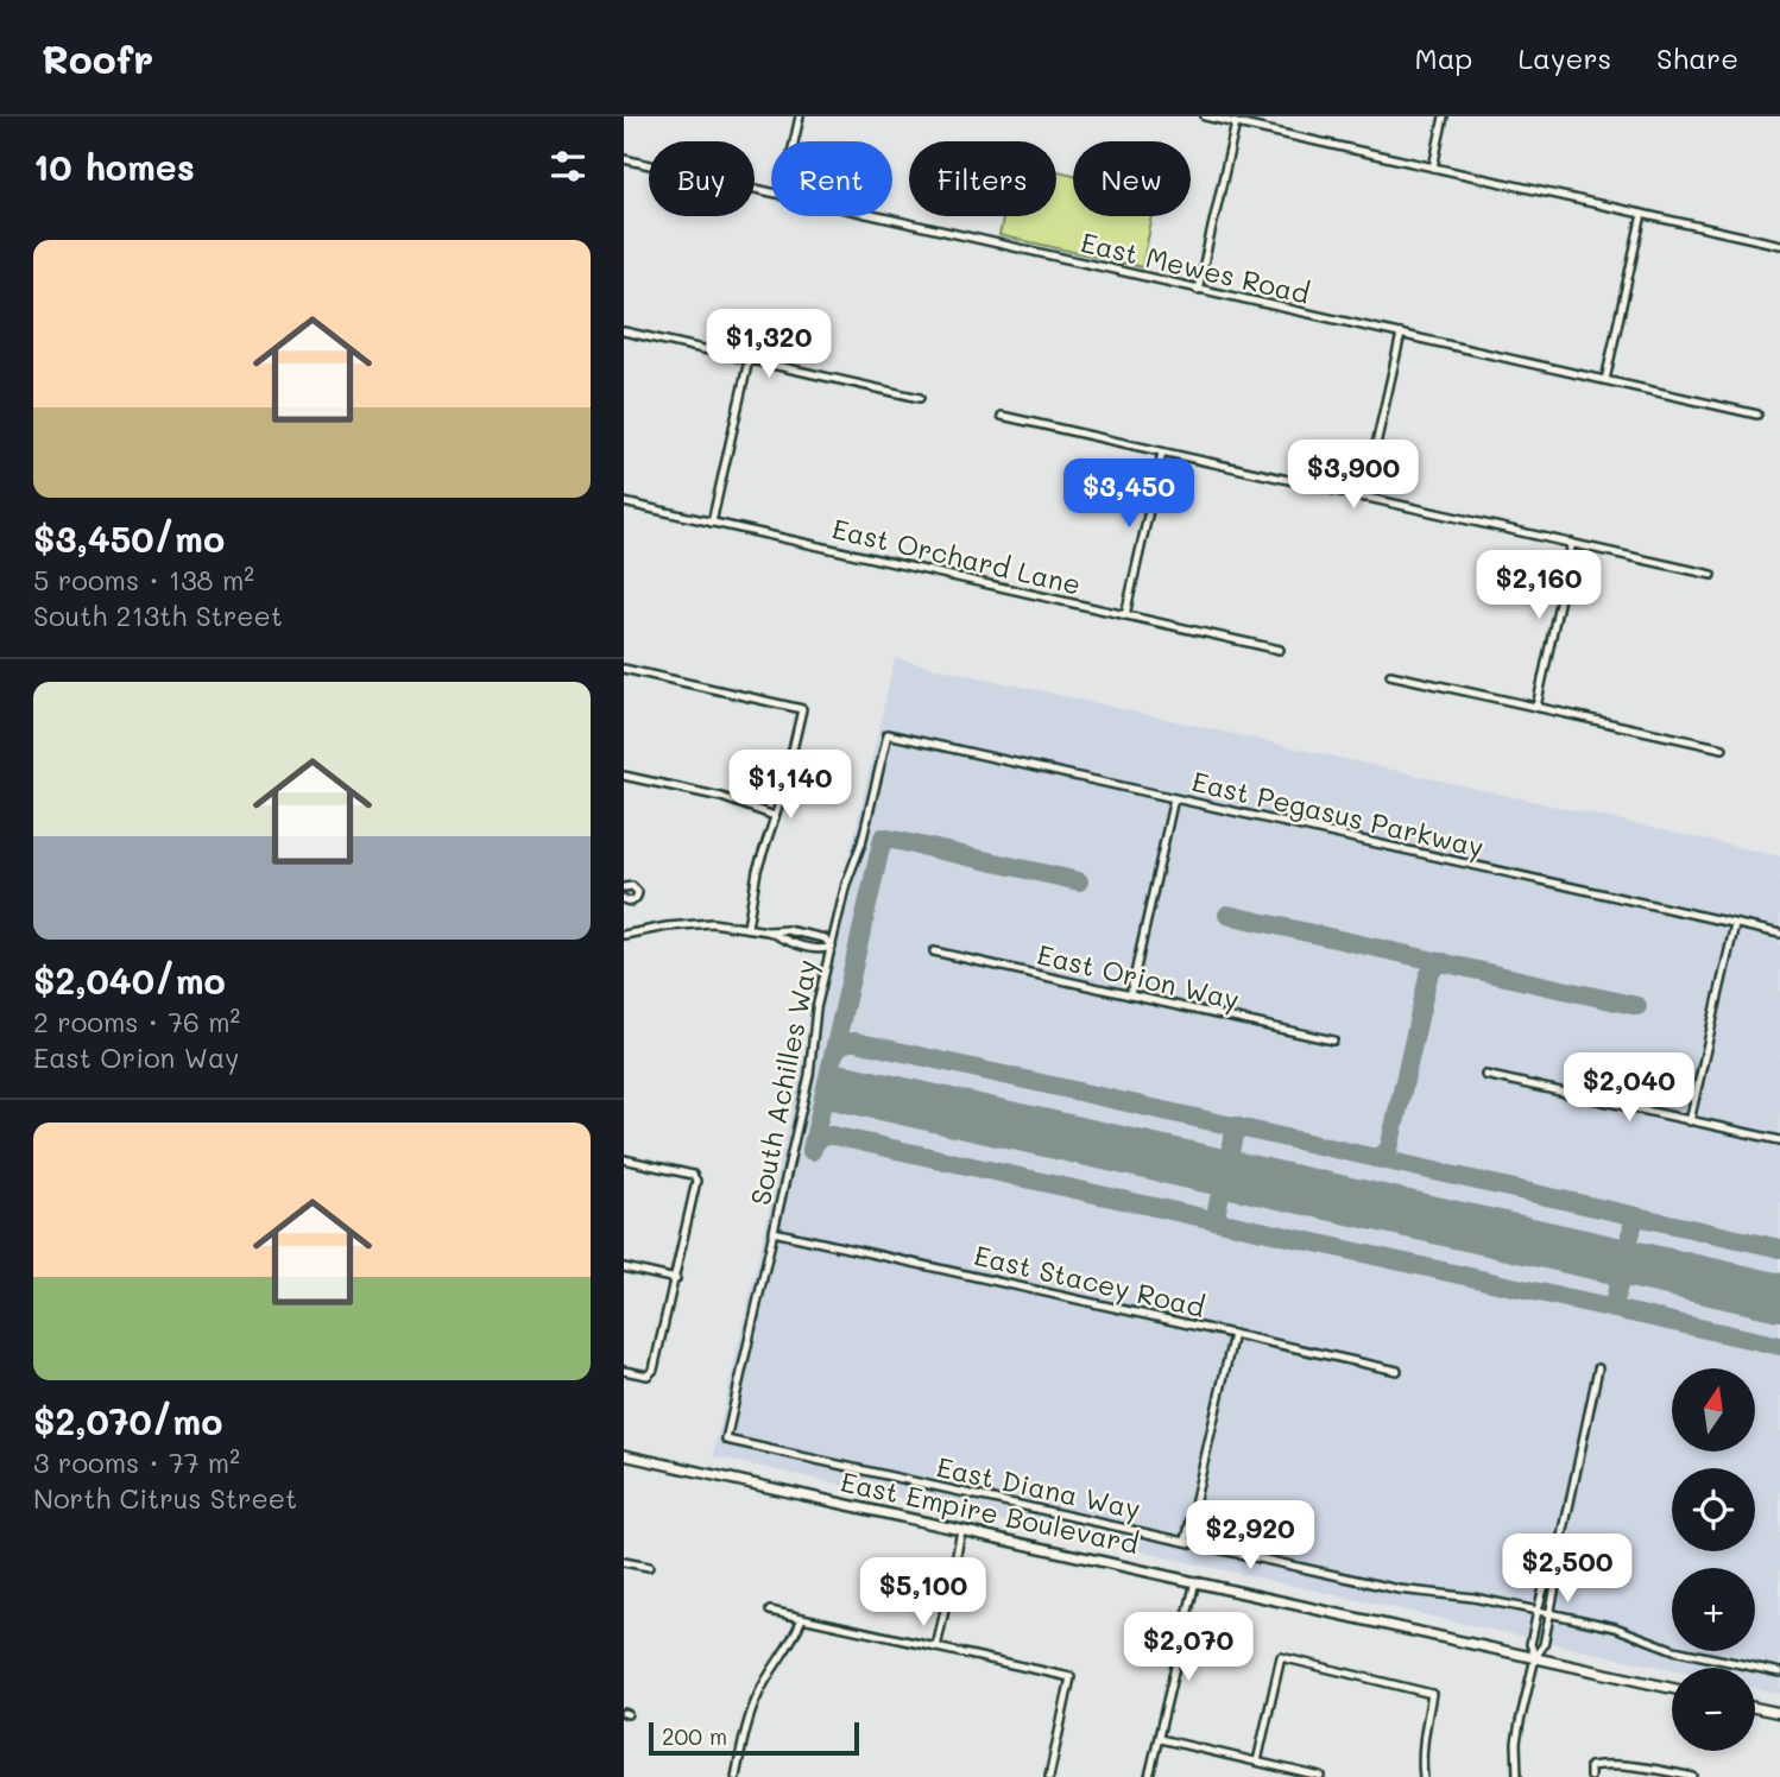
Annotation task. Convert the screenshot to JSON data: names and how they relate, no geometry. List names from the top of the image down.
{
  "streets": {
    "street": [
      "East Mewes Road",
      "East Orchard Lane",
      "East Pegasus Parkway",
      "East Orion Way",
      "South Achilles Way",
      "East Stacey Road",
      "East Diana Way",
      "East Empire Boulevard"
    ]
  },
  "crossings": [
    ["East Pegasus Parkway", "South Achilles Way"],
    ["South Achilles Way", "East Stacey Road"],
    ["South Achilles Way", "East Diana Way"]
  ],
  "scale_bar": "200 m",
  "north": "top",
  "page": {
    "header": "Roofr",
    "nav": ["Map", "Layers", "Share"],
    "heading": "10 homes",
    "chip": [
      "Buy",
      "Rent",
      "Filters",
      "New"
    ],
    "list": [
      {
        "name": "$3,450/mo",
        "note": "5 rooms · 138 m² · South 213th Street"
      },
      {
        "name": "$2,040/mo",
        "note": "2 rooms · 76 m² · East Orion Way"
      },
      {
        "name": "$2,070/mo",
        "note": "3 rooms · 77 m² · North Citrus Street"
      }
    ],
    "price": [
      "$1,320",
      "$3,900",
      "$3,450",
      "$2,160",
      "$1,140",
      "$2,040",
      "$2,920",
      "$2,500",
      "$5,100",
      "$2,070"
    ],
    "map_buttons": ["+", "−"],
    "scale": "200 m"
  }
}
